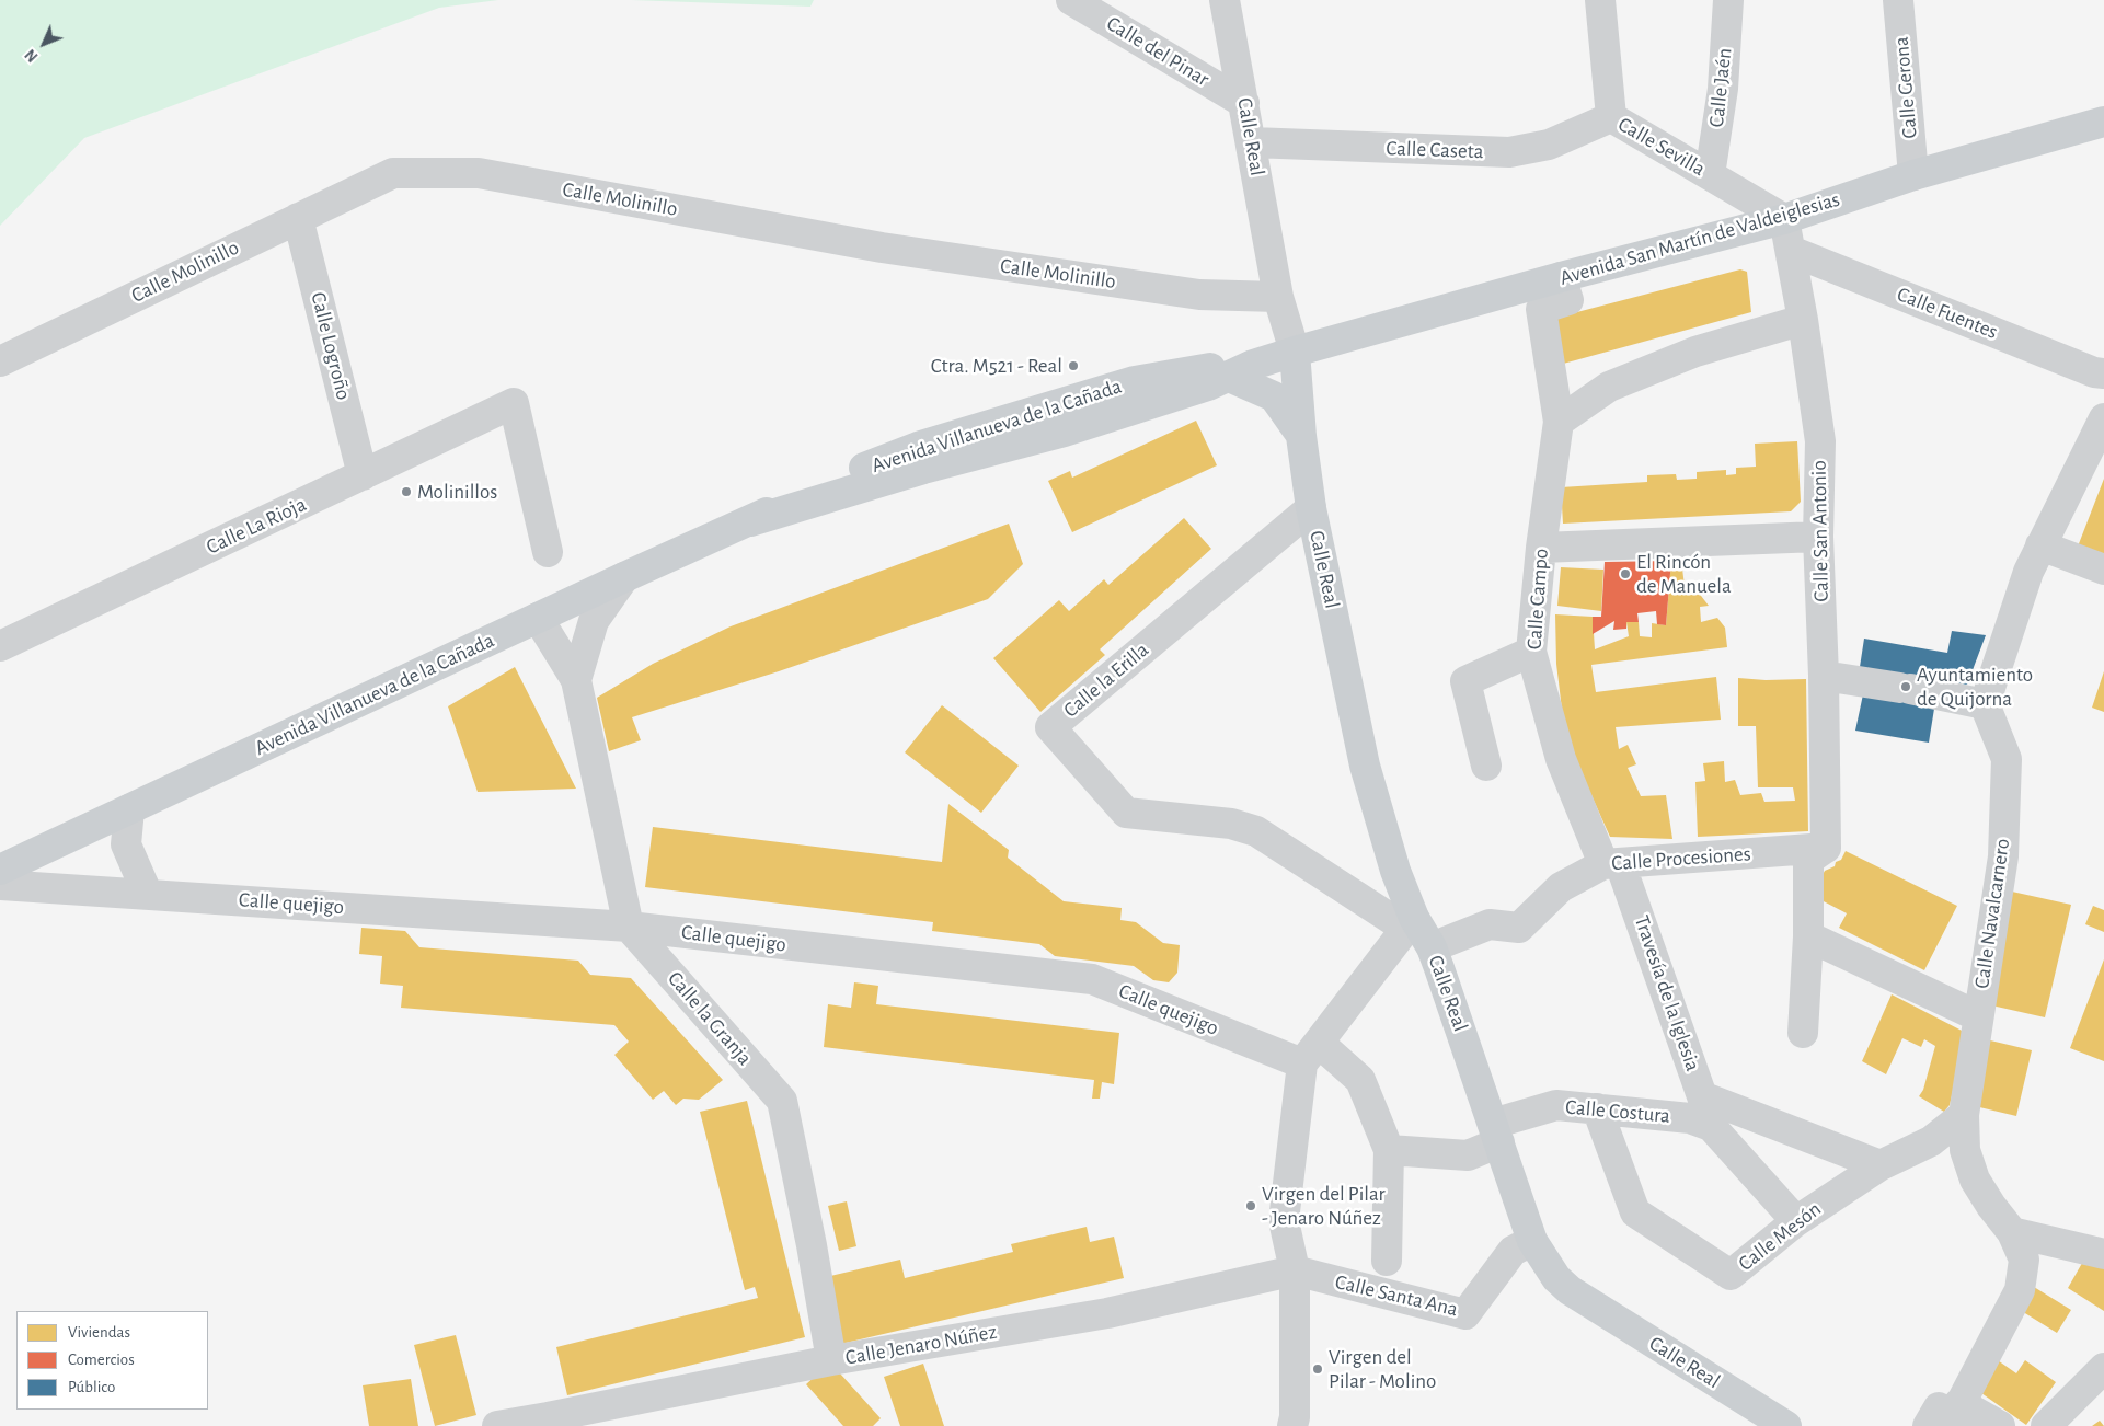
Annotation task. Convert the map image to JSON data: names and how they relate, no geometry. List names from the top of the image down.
{
  "streets": {
    "main road": ["Calle Real", "Avenida San Martín de Valdeiglesias", "Avenida Villanueva de la Cañada"],
    "street": [
      "Calle del Pinar",
      "Calle Jaén",
      "Calle Gerona",
      "Calle Sevilla",
      "Calle Caseta",
      "Calle Molinillo",
      "Calle Fuentes",
      "Calle Logroño",
      "Calle La Rioja",
      "Calle San Antonio",
      "Calle Campo",
      "Calle la Erilla",
      "Calle Procesiones",
      "Calle quejigo",
      "Calle Navalcarnero",
      "Travesía de la Iglesia",
      "Calle la Granja",
      "Calle Costura",
      "Calle Mesón",
      "Calle Santa Ana",
      "Calle Jenaro Núñez"
    ]
  },
  "crossings": [
    ["Calle del Pinar", "Calle Real"],
    ["Calle Jaén", "Calle Sevilla"],
    ["Calle Gerona", "Avenida San Martín de Valdeiglesias"],
    ["Calle Real", "Calle Caseta"],
    ["Calle Real", "Calle Molinillo"],
    ["Calle Real", "Avenida San Martín de Valdeiglesias"],
    ["Calle Real", "Avenida Villanueva de la Cañada"],
    ["Calle Real", "Calle la Erilla"],
    ["Calle Real", "Calle Procesiones"],
    ["Calle Real", "Calle Costura"],
    ["Calle Real", "Calle Santa Ana"],
    ["Calle Sevilla", "Calle Caseta"],
    ["Calle Sevilla", "Avenida San Martín de Valdeiglesias"],
    ["Calle Sevilla", "Calle San Antonio"],
    ["Calle Molinillo", "Calle Logroño"],
    ["Avenida San Martín de Valdeiglesias", "Avenida Villanueva de la Cañada"],
    ["Avenida San Martín de Valdeiglesias", "Calle San Antonio"],
    ["Avenida San Martín de Valdeiglesias", "Calle Campo"],
    ["Calle Fuentes", "Calle San Antonio"],
    ["Calle Logroño", "Calle La Rioja"],
    ["Avenida Villanueva de la Cañada", "Calle la Granja"],
    ["Calle San Antonio", "Calle Procesiones"],
    ["Calle Campo", "Calle Procesiones"],
    ["Calle Campo", "Travesía de la Iglesia"],
    ["Calle Procesiones", "Travesía de la Iglesia"],
    ["Calle quejigo", "Calle la Granja"],
    ["Calle quejigo", "Calle Costura"],
    ["Calle Navalcarnero", "Calle Mesón"],
    ["Travesía de la Iglesia", "Calle Costura"],
    ["Calle la Granja", "Calle Jenaro Núñez"],
    ["Calle Costura", "Calle Mesón"],
    ["Calle Santa Ana", "Calle Jenaro Núñez"]
  ],
  "places": [
    "Ctra. M521 - Real",
    "Molinillos",
    "El Rincón de Manuela",
    "Ayuntamiento de Quijorna",
    "Virgen del Pilar - Jenaro Núñez",
    "Virgen del Pilar - Molino"
  ],
  "legend": ["Viviendas", "Comercios", "Público"],
  "north": "bottom left"
}
